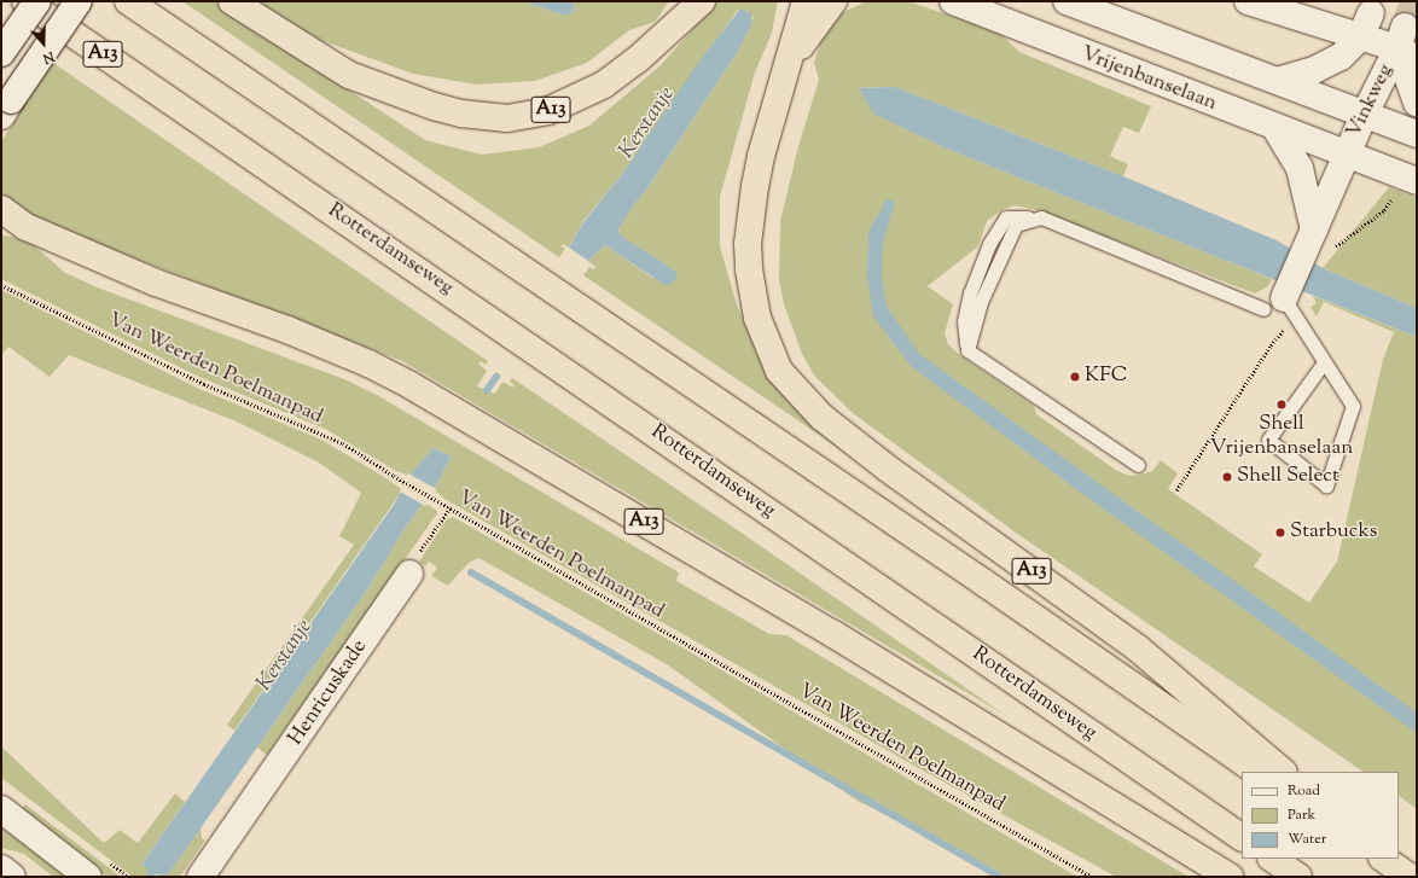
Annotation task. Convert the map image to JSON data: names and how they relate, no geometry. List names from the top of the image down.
{
  "streets": {
    "highway": ["A13", "Rotterdamseweg"],
    "main road": ["Vrijenbanselaan", "Vinkweg", "Henricuskade"],
    "path": ["Van Weerden Poelmanpad"]
  },
  "crossings": [
    ["Vrijenbanselaan", "Vinkweg"]
  ],
  "water": ["Kerstanje"],
  "places": [
    "KFC",
    "Shell Vrijenbanselaan",
    "Shell Select",
    "Starbucks"
  ],
  "legend": ["Road", "Park", "Water"],
  "north": "bottom"
}
